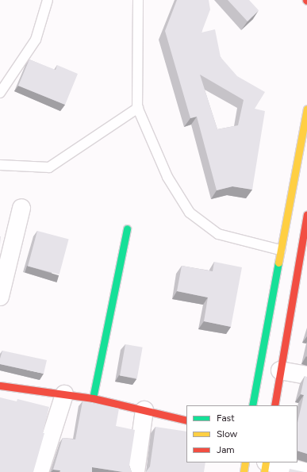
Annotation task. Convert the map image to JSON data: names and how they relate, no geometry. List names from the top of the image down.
{
  "legend": ["Fast", "Slow", "Jam"]
}
